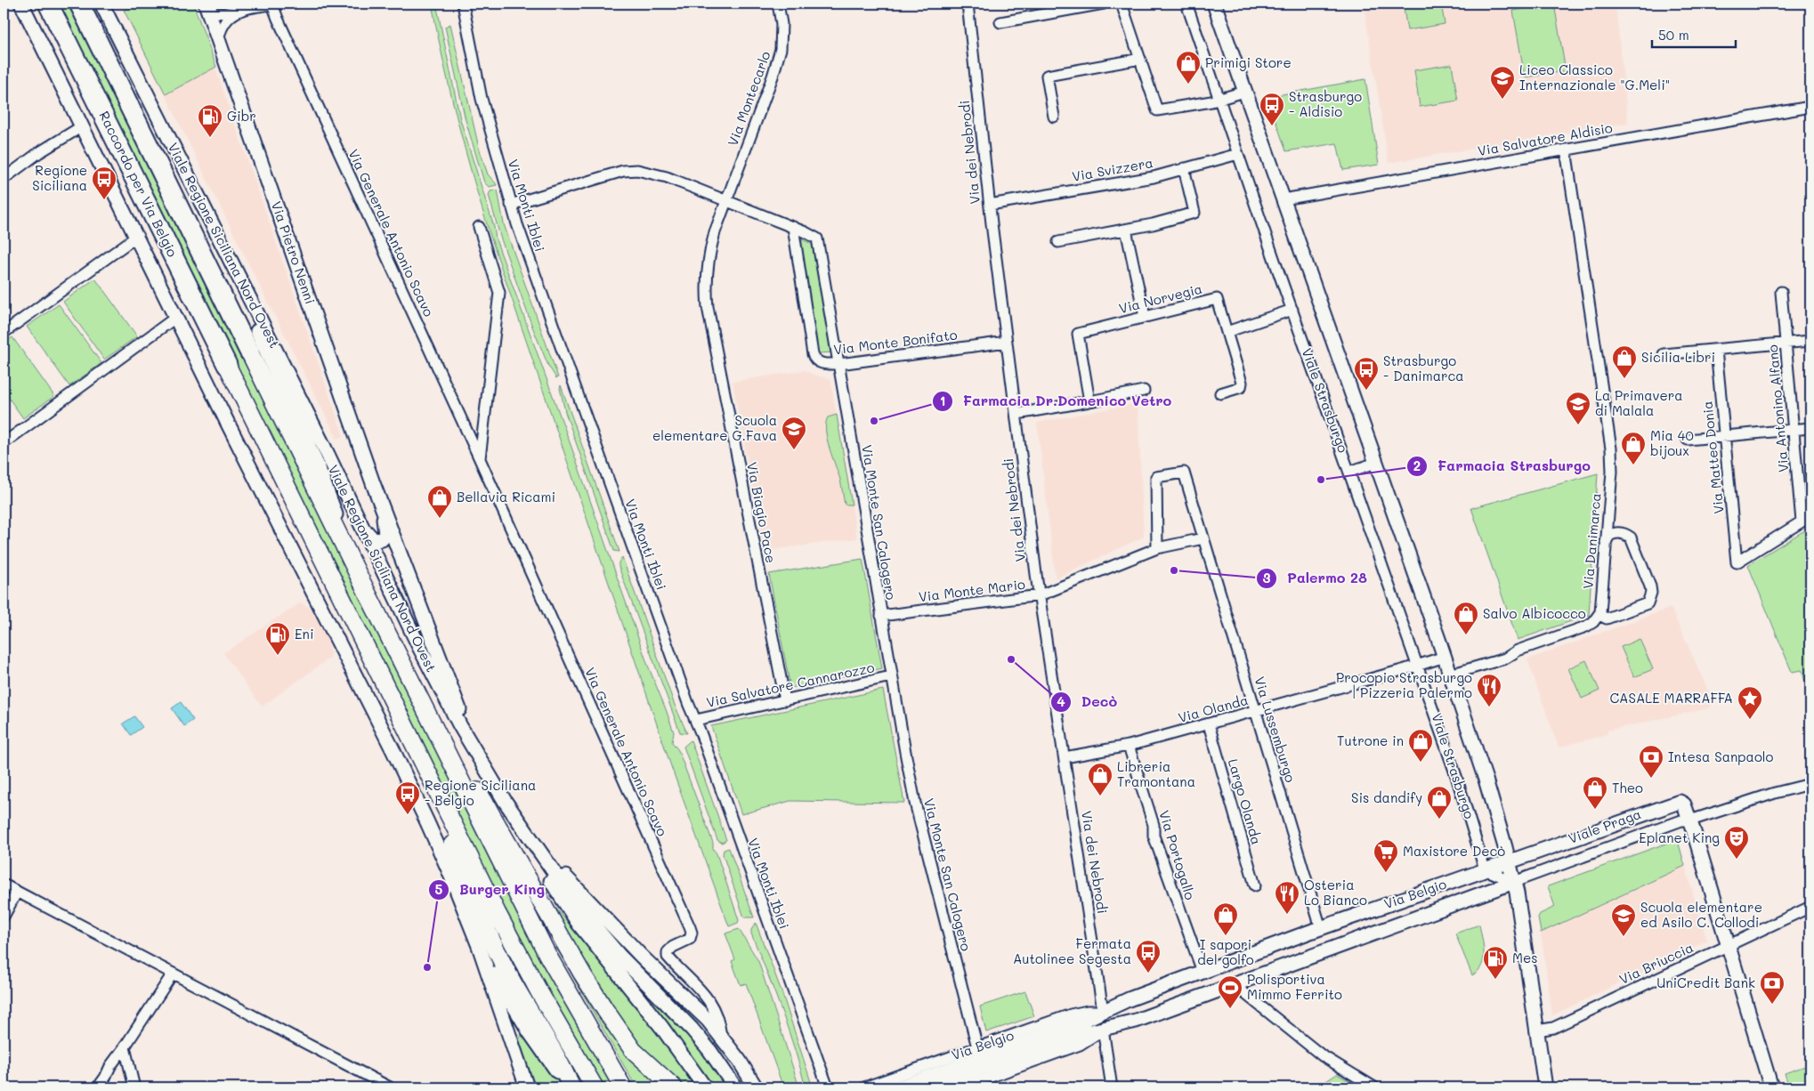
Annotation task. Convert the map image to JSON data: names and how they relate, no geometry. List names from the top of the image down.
{
  "streets": {
    "highway": ["Raccordo per Via Belgio"],
    "main road": ["Viale Regione Siciliana Nord Ovest"],
    "street": [
      "Via Montecarlo",
      "Via Salvatore Aldisio",
      "Via dei Nebrodi",
      "Via Svizzera",
      "Via Monti Iblei",
      "Via Generale Antonio Scavo",
      "Via Pietro Nenni",
      "Via Norvegia",
      "Via Monte Bonifato",
      "Viale Strasburgo",
      "Via Antonino Alfano",
      "Via Matteo Donia",
      "Via Biagio Pace",
      "Via Monte San Calogero",
      "Via Danimarca",
      "Via Monte Mario",
      "Via Salvatore Cannarozzo",
      "Via Olanda",
      "Via Lussemburgo",
      "Largo Olanda",
      "Viale Praga",
      "Via Portogallo",
      "Via Belgio",
      "Via Briuccia"
    ]
  },
  "crossings": [
    ["Via Montecarlo", "Via Biagio Pace"],
    ["Via Montecarlo", "Via Monte San Calogero"],
    ["Via Salvatore Aldisio", "Viale Strasburgo"],
    ["Via Salvatore Aldisio", "Via Danimarca"],
    ["Via dei Nebrodi", "Via Svizzera"],
    ["Via dei Nebrodi", "Via Monte Bonifato"],
    ["Via dei Nebrodi", "Via Monte Mario"],
    ["Via dei Nebrodi", "Via Olanda"],
    ["Via dei Nebrodi", "Via Belgio"],
    ["Via Svizzera", "Viale Strasburgo"],
    ["Raccordo per Via Belgio", "Viale Regione Siciliana Nord Ovest"],
    ["Via Monti Iblei", "Via Monte San Calogero"],
    ["Via Monti Iblei", "Via Salvatore Cannarozzo"],
    ["Viale Regione Siciliana Nord Ovest", "Via Pietro Nenni"],
    ["Via Monte Bonifato", "Via Monte San Calogero"],
    ["Viale Strasburgo", "Via Olanda"],
    ["Viale Strasburgo", "Viale Praga"],
    ["Viale Strasburgo", "Via Belgio"],
    ["Viale Strasburgo", "Via Briuccia"],
    ["Via Antonino Alfano", "Via Matteo Donia"],
    ["Via Biagio Pace", "Via Monte San Calogero"],
    ["Via Biagio Pace", "Via Salvatore Cannarozzo"],
    ["Via Monte San Calogero", "Via Monte Mario"],
    ["Via Monte San Calogero", "Via Salvatore Cannarozzo"],
    ["Via Monte San Calogero", "Via Belgio"],
    ["Via Olanda", "Via Lussemburgo"],
    ["Via Olanda", "Largo Olanda"],
    ["Via Olanda", "Via Portogallo"],
    ["Via Lussemburgo", "Via Belgio"],
    ["Viale Praga", "Via Belgio"],
    ["Via Portogallo", "Via Belgio"]
  ],
  "places": {
    "shop": [
      "Primigi Store",
      "Sicilia Libri",
      "Mia 40 bijoux",
      "Bellavia Ricami",
      "Salvo Albicocco",
      "Tutrone in",
      "Libreria Tramontana",
      "Theo",
      "Sis dandify",
      "I sapori del golfo"
    ],
    "school or university": [
      "Liceo Classico Internazionale \"G.Meli\"",
      "La Primavera di Malala",
      "Scuola elementare G.Fava",
      "Scuola elementare ed Asilo C. Collodi"
    ],
    "bus stop": [
      "Strasburgo - Aldisio",
      "Regione Siciliana",
      "Strasburgo - Danimarca",
      "Regione Siciliana - Belgio",
      "Fermata Autolinee Segesta"
    ],
    "fuel station": ["Gibr", "Eni", "Mes"],
    "other": [
      "Farmacia Dr.Domenico Vetro",
      "Farmacia Strasburgo",
      "Palermo 28",
      "Decò",
      "Burger King"
    ],
    "restaurant": ["Procopio Strasburgo | Pizzeria Palermo", "Osteria Lo Bianco"],
    "place": ["CASALE MARRAFFA"],
    "bank": ["Intesa Sanpaolo", "UniCredit Bank"],
    "theatre": ["Eplanet King"],
    "supermarket": ["Maxistore Decò"],
    "sports": ["Polisportiva Mimmo Ferrito"]
  },
  "scale_bar": "50 m"
}
